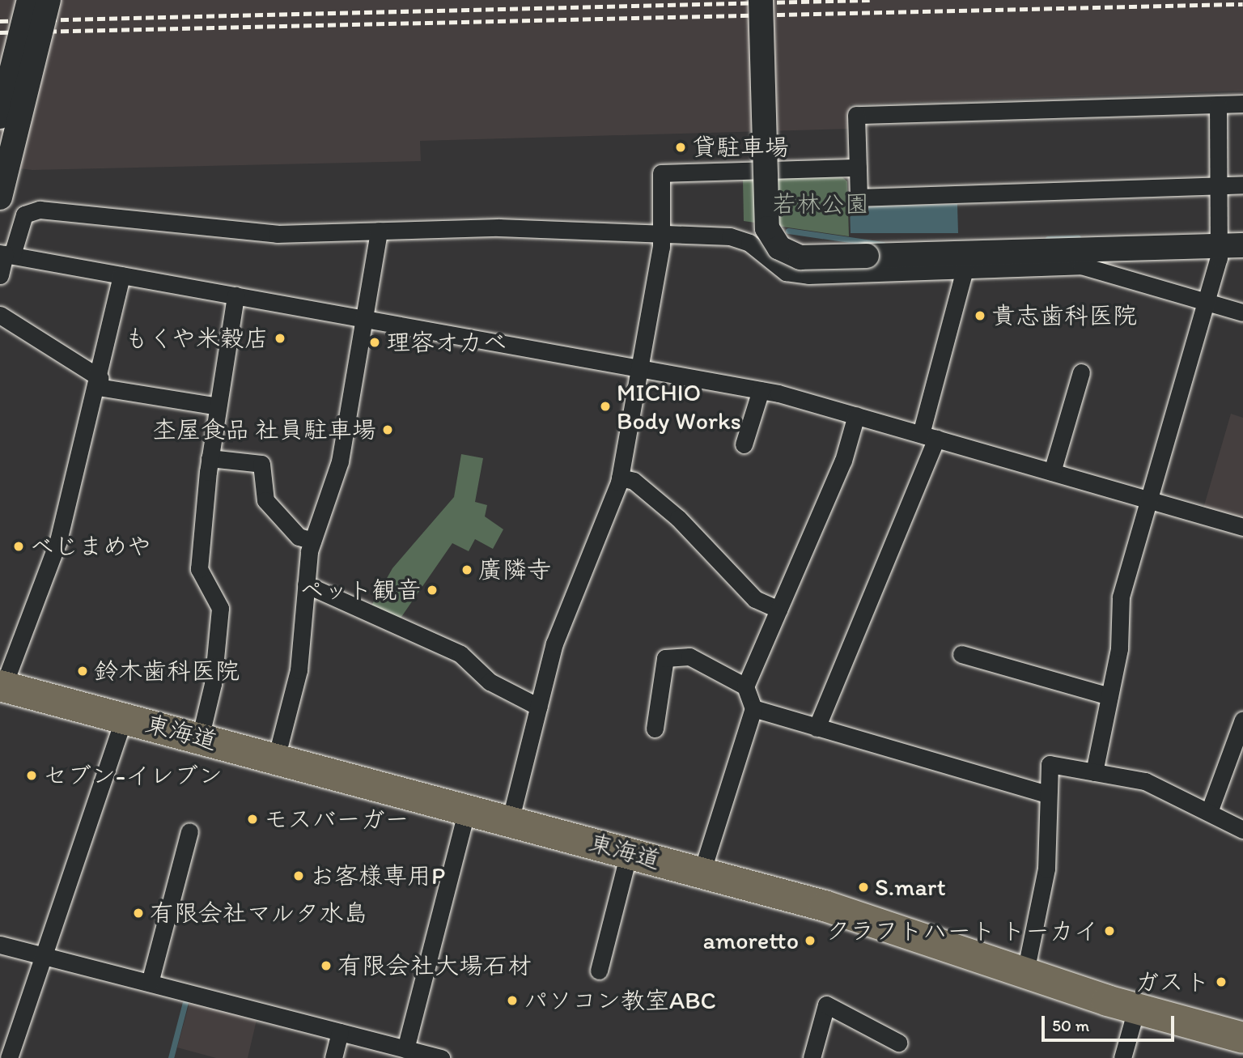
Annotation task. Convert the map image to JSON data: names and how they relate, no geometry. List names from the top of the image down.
{
  "streets": {
    "highway": ["東海道"]
  },
  "parks": ["若林公園"],
  "places": [
    "貸駐車場",
    "貴志歯科医院",
    "もくや米穀店",
    "理容オカベ",
    "MICHIO Body Works",
    "杢屋食品 社員駐車場",
    "べじまめや",
    "廣隣寺",
    "ペット観音",
    "鈴木歯科医院",
    "セブン-イレブン",
    "モスバーガー",
    "お客様専用P",
    "S.mart",
    "有限会社マルタ水島",
    "クラフトハート トーカイ",
    "amoretto",
    "有限会社大場石材",
    "ガスト",
    "パソコン教室ABC"
  ],
  "scale_bar": "50 m"
}
